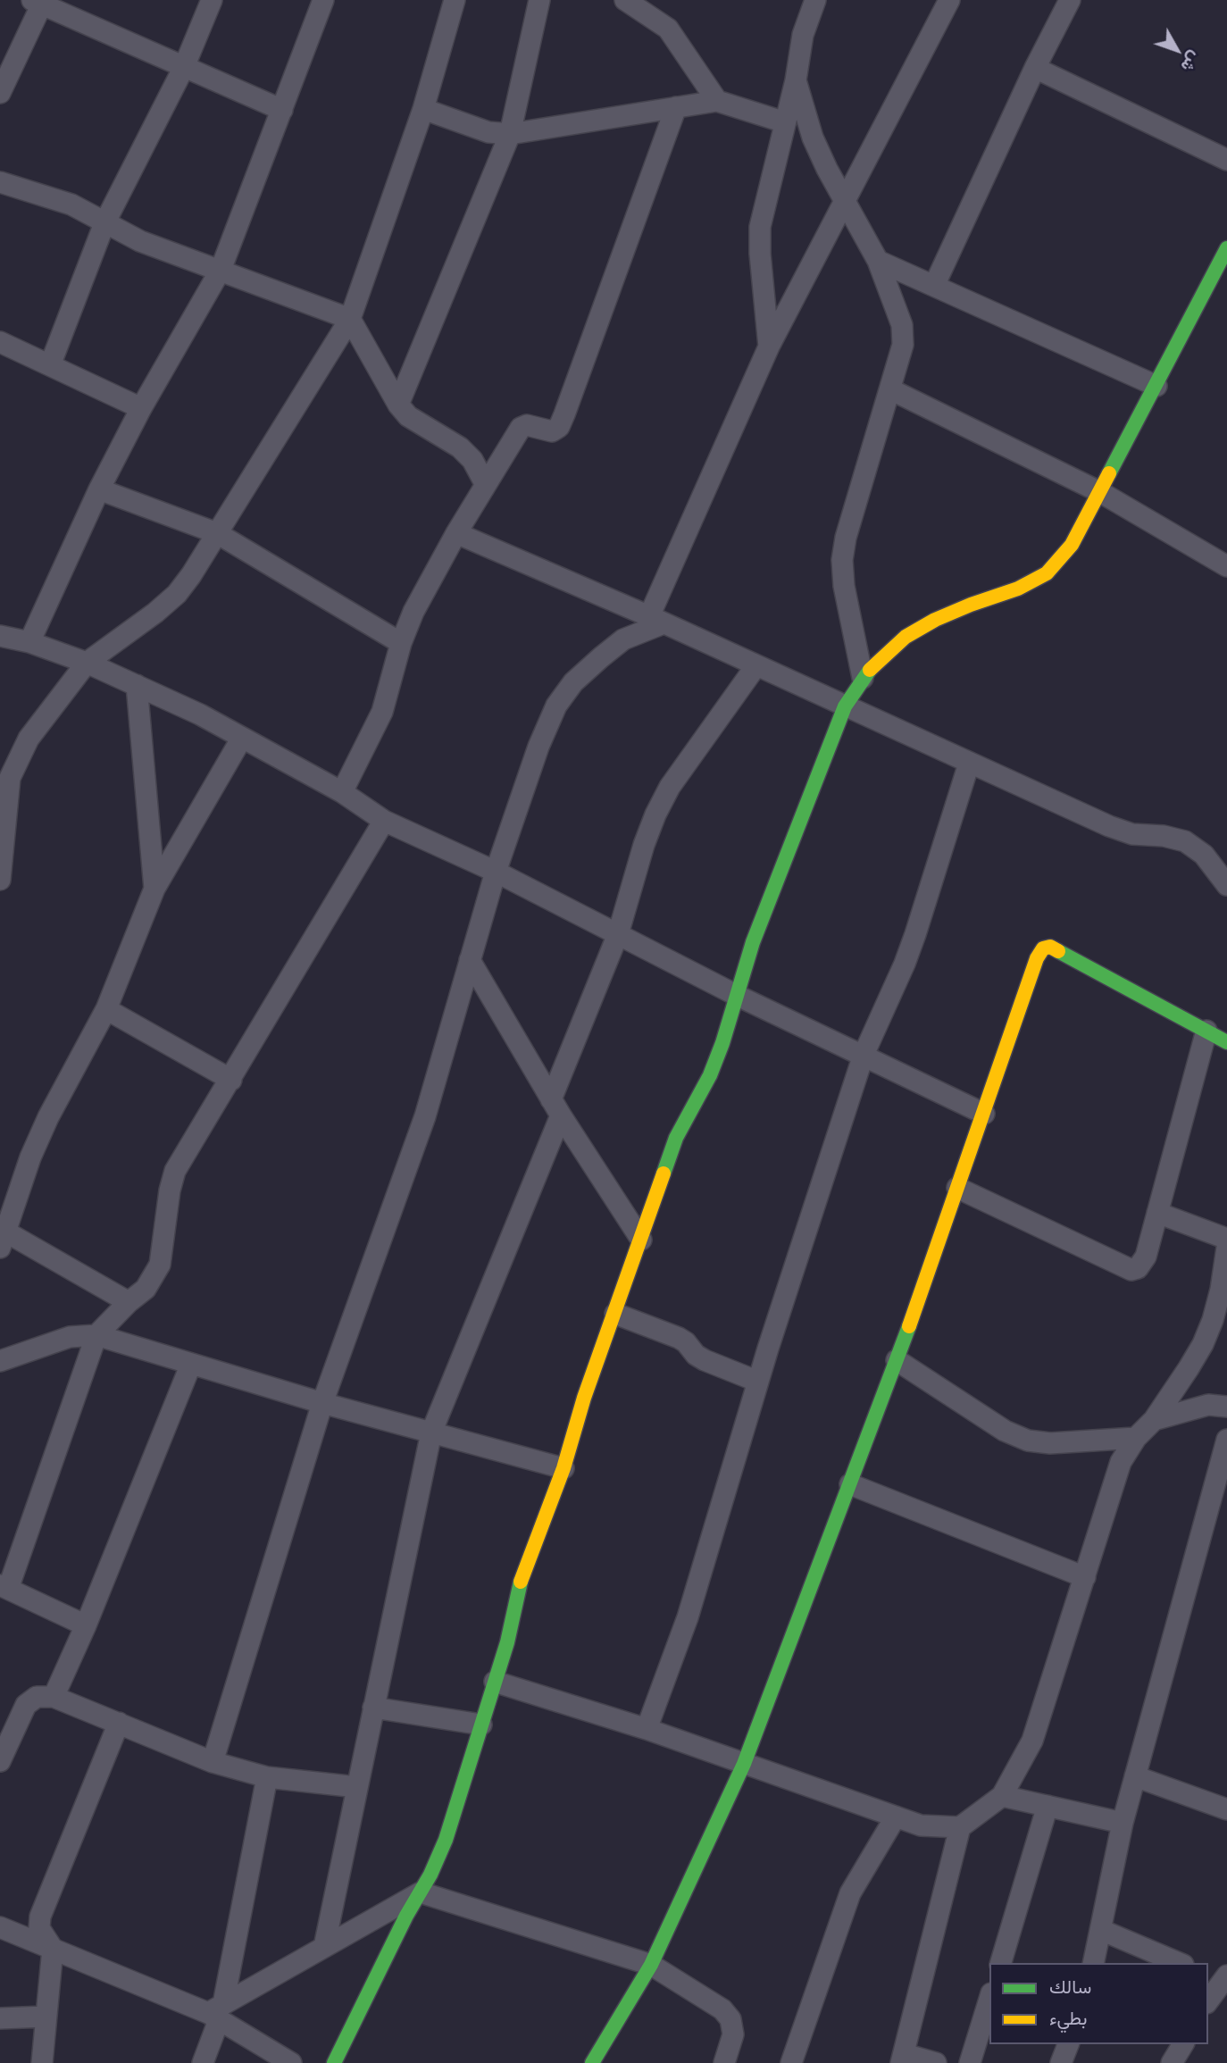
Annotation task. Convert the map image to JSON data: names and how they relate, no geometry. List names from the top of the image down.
{
  "legend": ["سالك", "بطيء"],
  "north": "bottom right"
}
